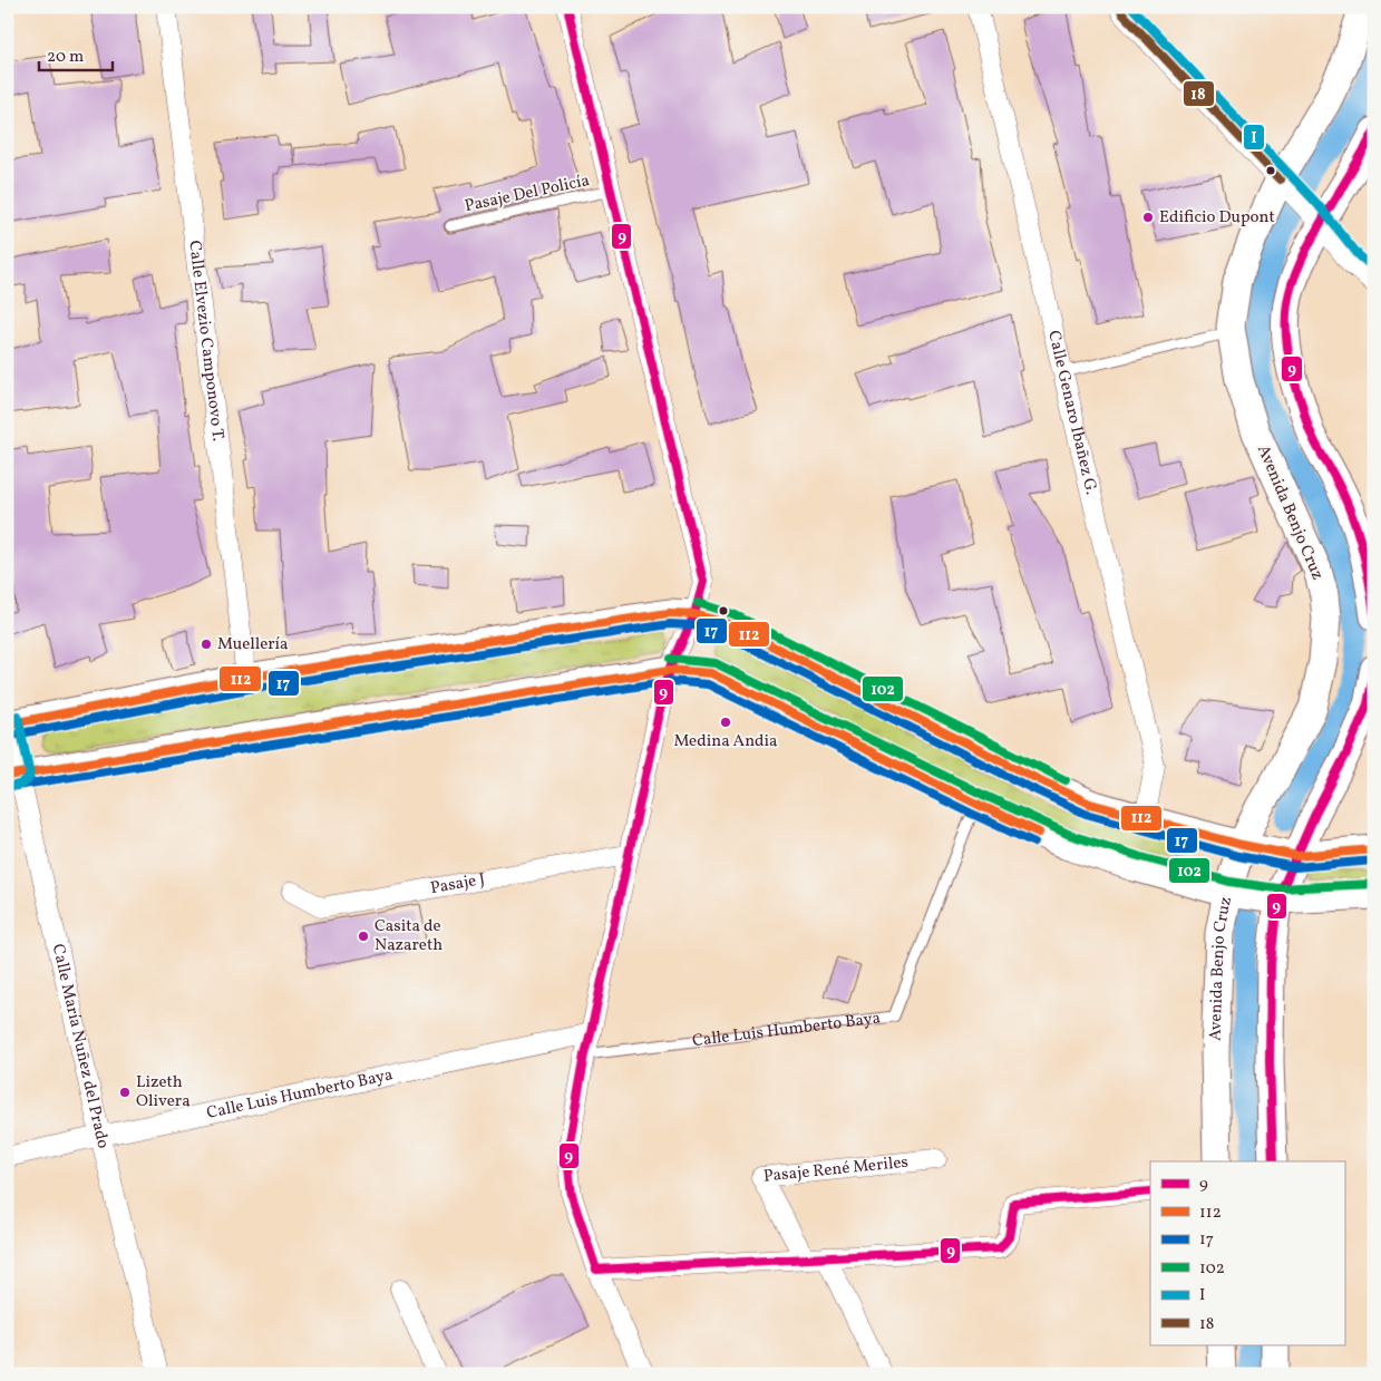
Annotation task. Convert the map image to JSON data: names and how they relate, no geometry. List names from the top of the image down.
{
  "streets": {
    "main road": ["Avenida Benjo Cruz"],
    "street": [
      "Calle Elvezio Camponovo T.",
      "Calle Genaro Ibañez G.",
      "Pasaje J",
      "Calle Luis Humberto Baya",
      "Calle María Nuñez del Prado",
      "Pasaje René Meriles"
    ],
    "lane": ["Pasaje Del Policía"]
  },
  "crossings": [
    ["Calle Luis Humberto Baya", "Calle María Nuñez del Prado"]
  ],
  "places": [
    "Edificio Dupont",
    "Muellería",
    "Medina Andia",
    "Casita de Nazareth",
    "Lizeth Olivera"
  ],
  "lines": [
    "transit line 9",
    "transit line I",
    "transit line 18",
    "transit line 102",
    "transit line 112",
    "transit line 17"
  ],
  "legend": [
    "9",
    "112",
    "17",
    "102",
    "I",
    "18"
  ],
  "scale_bar": "20 m"
}
